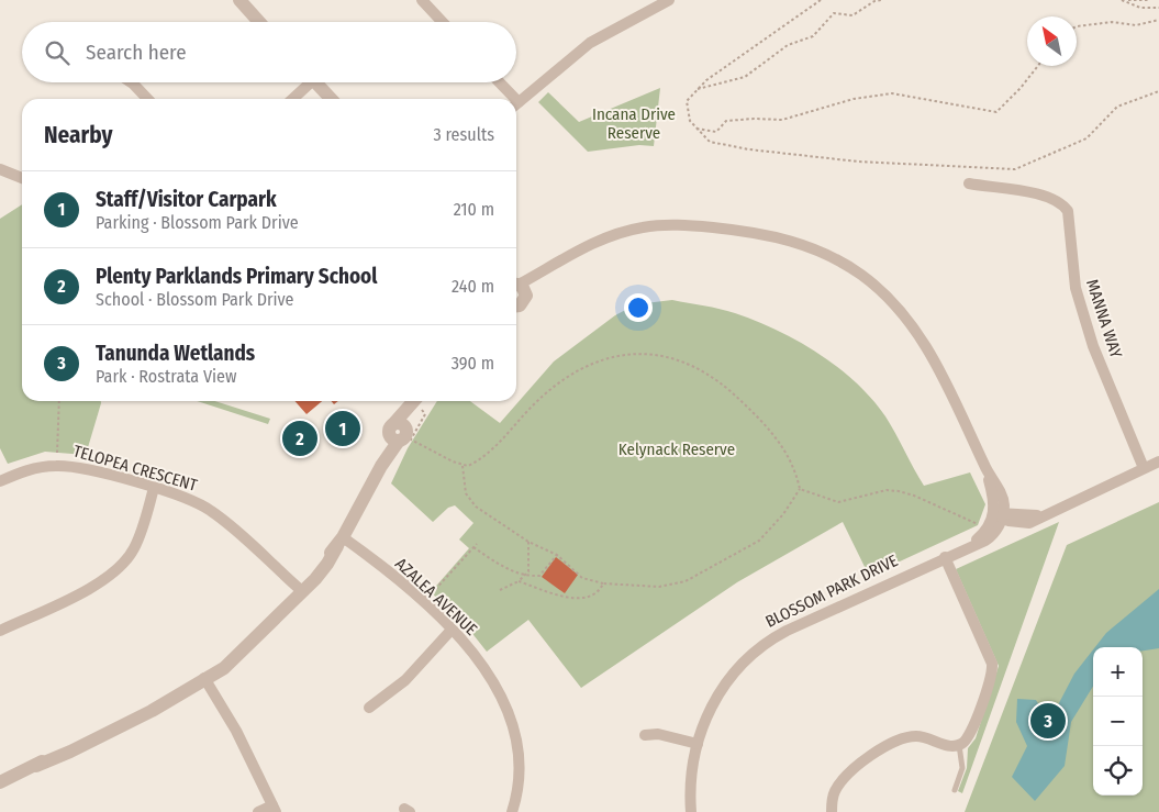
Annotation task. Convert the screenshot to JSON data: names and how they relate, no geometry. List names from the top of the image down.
{
  "streets": {
    "street": [
      "MANNA WAY",
      "TELOPEA CRESCENT",
      "BLOSSOM PARK DRIVE",
      "AZALEA AVENUE"
    ]
  },
  "parks": ["Incana Drive Reserve", "Kelynack Reserve"],
  "north": "top left",
  "page": {
    "search": "Search here",
    "heading": ["Nearby", "3 results"],
    "list": [
      {
        "mark": "1",
        "name": "Staff/Visitor Carpark",
        "note": "Parking · Blossom Park Drive",
        "value": "210 m"
      },
      {
        "mark": "2",
        "name": "Plenty Parklands Primary School",
        "note": "School · Blossom Park Drive",
        "value": "240 m"
      },
      {
        "mark": "3",
        "name": "Tanunda Wetlands",
        "note": "Park · Rostrata View",
        "value": "390 m"
      }
    ],
    "pins": ["1", "2", "3"],
    "map_buttons": ["+", "−"]
  }
}
